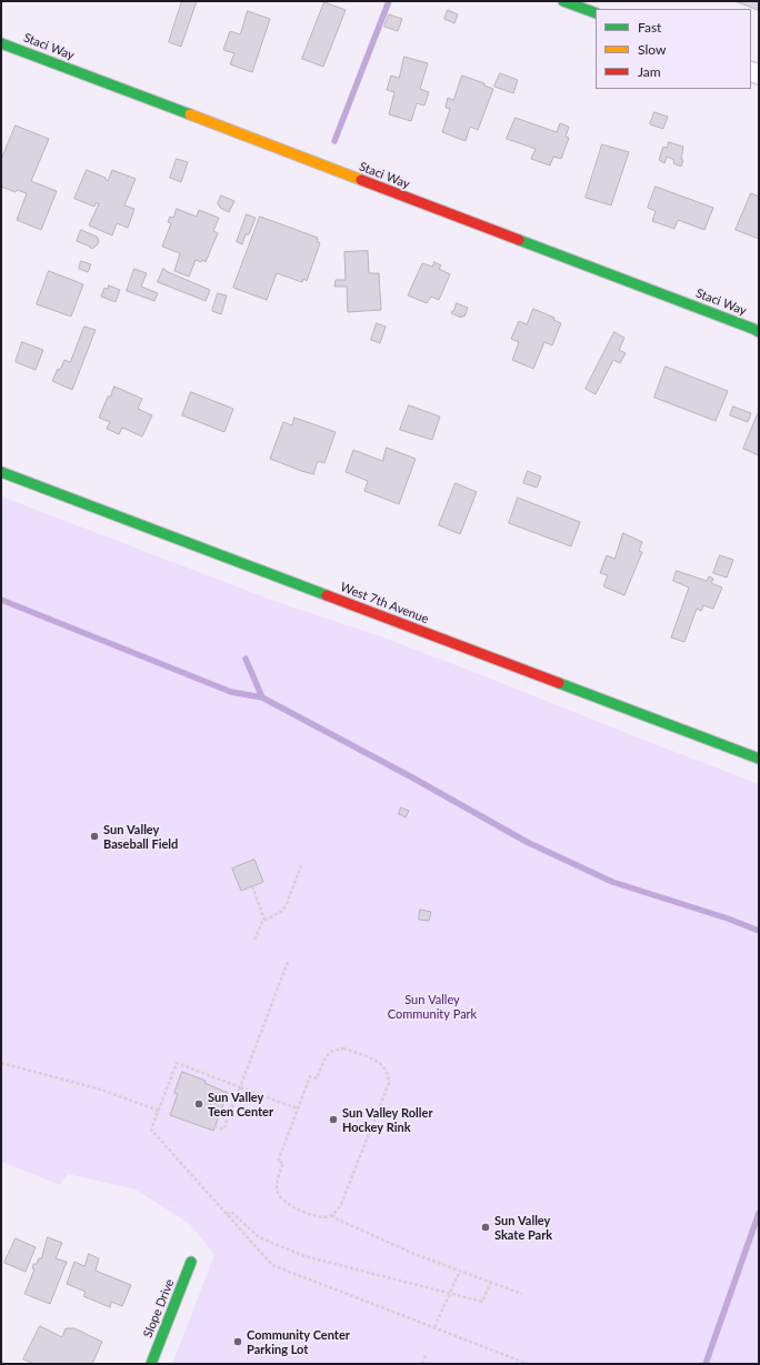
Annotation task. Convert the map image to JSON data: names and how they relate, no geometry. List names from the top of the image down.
{
  "streets": {
    "street": ["Staci Way", "West 7th Avenue", "Slope Drive"]
  },
  "parks": ["Sun Valley Community Park"],
  "places": [
    "Sun Valley Baseball Field",
    "Sun Valley Teen Center",
    "Sun Valley Roller Hockey Rink",
    "Sun Valley Skate Park",
    "Community Center Parking Lot"
  ],
  "legend": ["Fast", "Slow", "Jam"]
}
